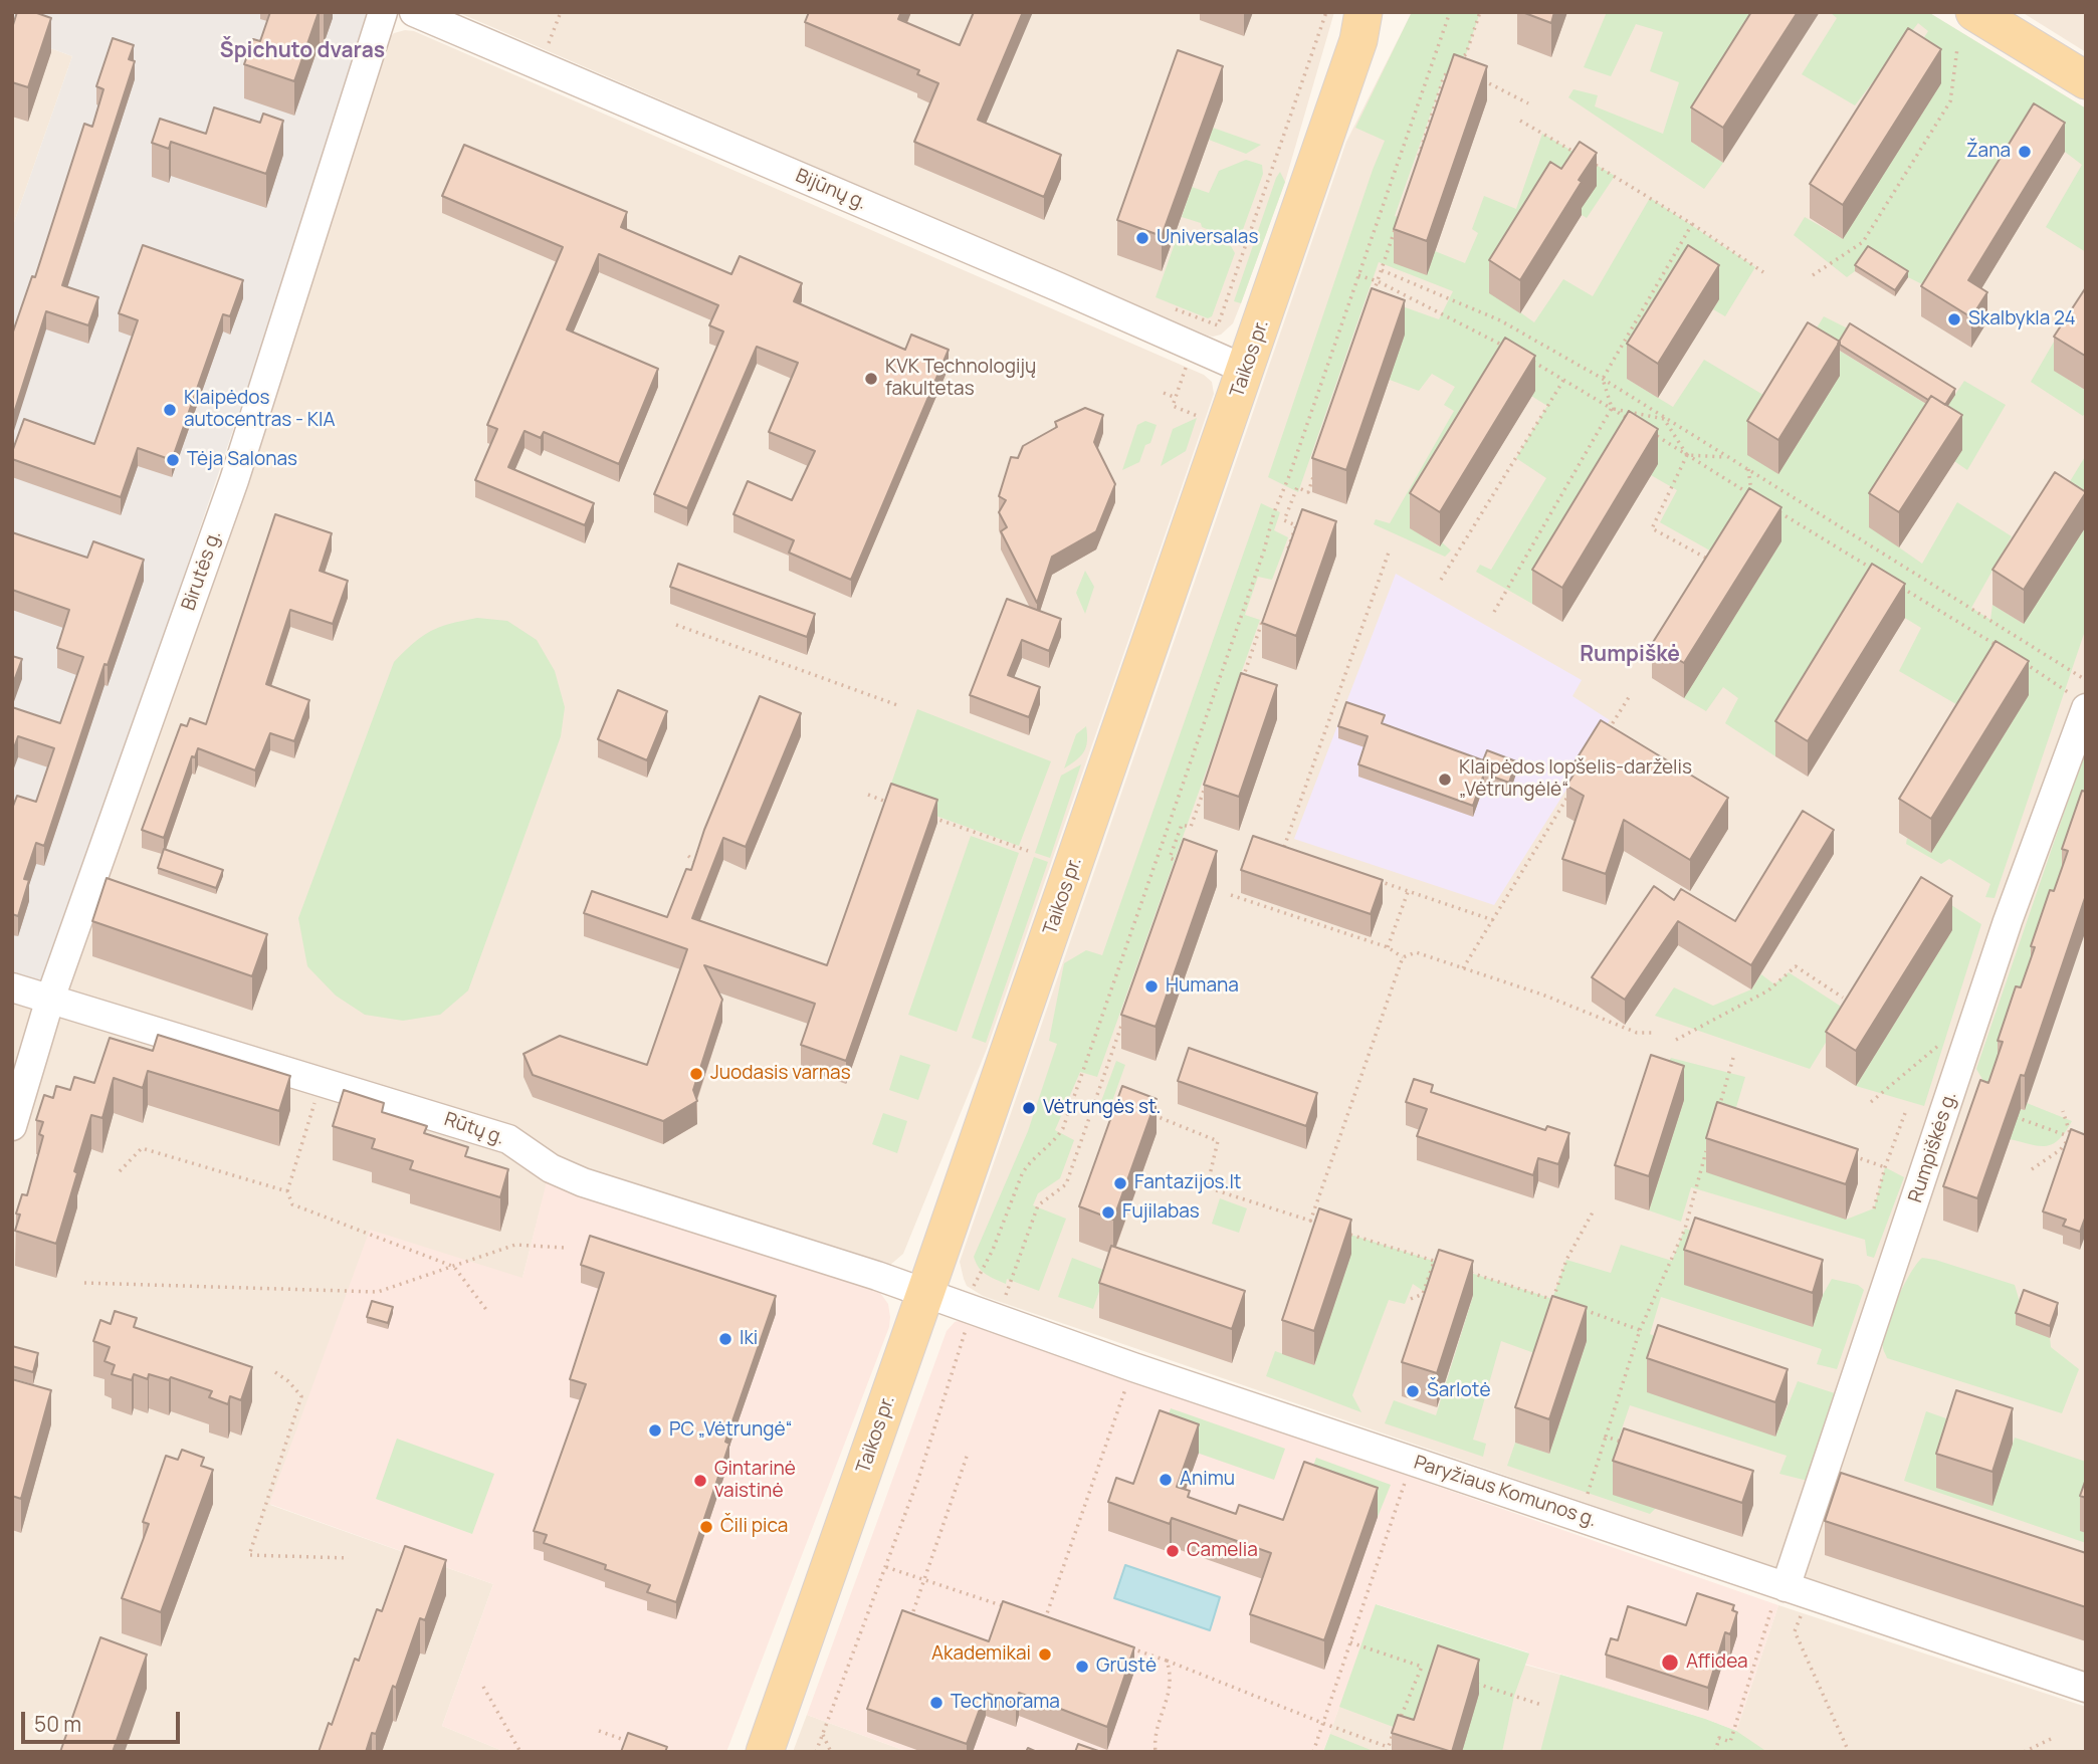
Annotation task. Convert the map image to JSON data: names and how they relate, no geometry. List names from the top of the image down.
{
  "streets": {
    "main road": ["Taikos pr."],
    "street": [
      "Bijūnų g.",
      "Birutės g.",
      "Rūtų g.",
      "Rumpiškės g.",
      "Paryžiaus Komunos g."
    ]
  },
  "crossings": [
    ["Bijūnų g.", "Taikos pr."],
    ["Taikos pr.", "Rūtų g."],
    ["Taikos pr.", "Paryžiaus Komunos g."],
    ["Birutės g.", "Rūtų g."],
    ["Rūtų g.", "Paryžiaus Komunos g."],
    ["Rumpiškės g.", "Paryžiaus Komunos g."]
  ],
  "districts": ["Špichuto dvaras", "Rumpiškė"],
  "places": [
    "Žana",
    "Universalas",
    "Skalbykla 24",
    "KVK Technologijų fakultetas",
    "Klaipėdos autocentras - KIA",
    "Tėja Salonas",
    "Klaipėdos lopšelis-darželis „Vėtrungėlė“",
    "Humana",
    "Juodasis varnas",
    "Vėtrungės st.",
    "Fantazijos.lt",
    "Fujilabas",
    "Iki",
    "Šarlotė",
    "PC „Vėtrungė“",
    "Animu",
    "Gintarinė vaistinė",
    "Čili pica",
    "Camelia",
    "Akademikai",
    "Affidea",
    "Grūstė",
    "Technorama"
  ],
  "scale_bar": "50 m"
}
